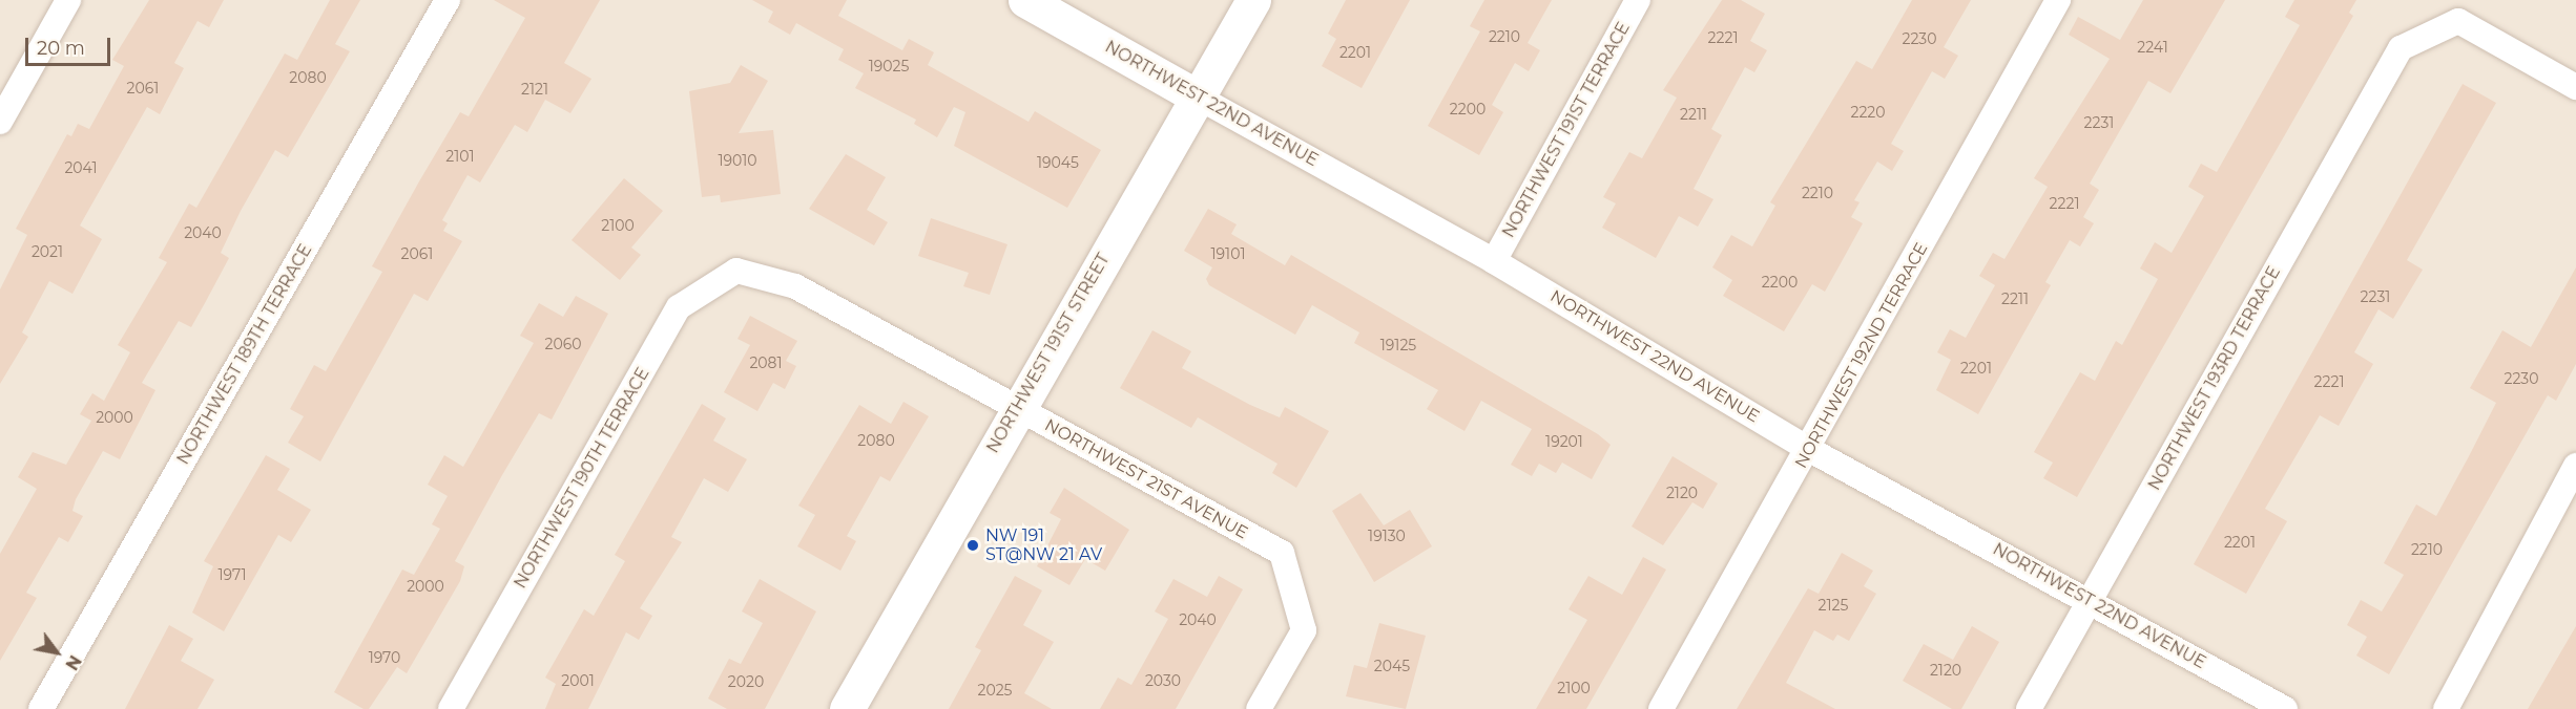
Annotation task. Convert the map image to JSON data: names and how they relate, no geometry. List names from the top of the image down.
{
  "streets": {
    "street": [
      "NORTHWEST 22ND AVENUE",
      "NORTHWEST 191ST TERRACE",
      "NORTHWEST 191ST STREET",
      "NORTHWEST 189TH TERRACE",
      "NORTHWEST 192ND TERRACE",
      "NORTHWEST 193RD TERRACE",
      "NORTHWEST 190TH TERRACE",
      "NORTHWEST 21ST AVENUE"
    ]
  },
  "crossings": [
    ["NORTHWEST 22ND AVENUE", "NORTHWEST 191ST TERRACE"],
    ["NORTHWEST 22ND AVENUE", "NORTHWEST 191ST STREET"],
    ["NORTHWEST 22ND AVENUE", "NORTHWEST 192ND TERRACE"],
    ["NORTHWEST 22ND AVENUE", "NORTHWEST 193RD TERRACE"],
    ["NORTHWEST 191ST STREET", "NORTHWEST 21ST AVENUE"],
    ["NORTHWEST 190TH TERRACE", "NORTHWEST 21ST AVENUE"]
  ],
  "places": ["NW 191 ST@NW 21 AV"],
  "house_numbers": [
    "2210",
    "2221",
    "2230",
    "2241",
    "2201",
    "19025",
    "2080",
    "2061",
    "2121",
    "2200",
    "2220",
    "2211",
    "2231",
    "2101",
    "19010",
    "19045",
    "2041",
    "2210",
    "2221",
    "2100",
    "2040",
    "2021",
    "2061",
    "19101",
    "2200",
    "2231",
    "2211",
    "2060",
    "19125",
    "2081",
    "2201",
    "2230",
    "2221",
    "2000",
    "2080",
    "19201",
    "2120",
    "19130",
    "2201",
    "2210",
    "1971",
    "2000",
    "2125",
    "2040",
    "1970",
    "2045",
    "2120",
    "2001",
    "2030",
    "2020",
    "2100",
    "2025"
  ],
  "scale_bar": "20 m",
  "north": "bottom right"
}
